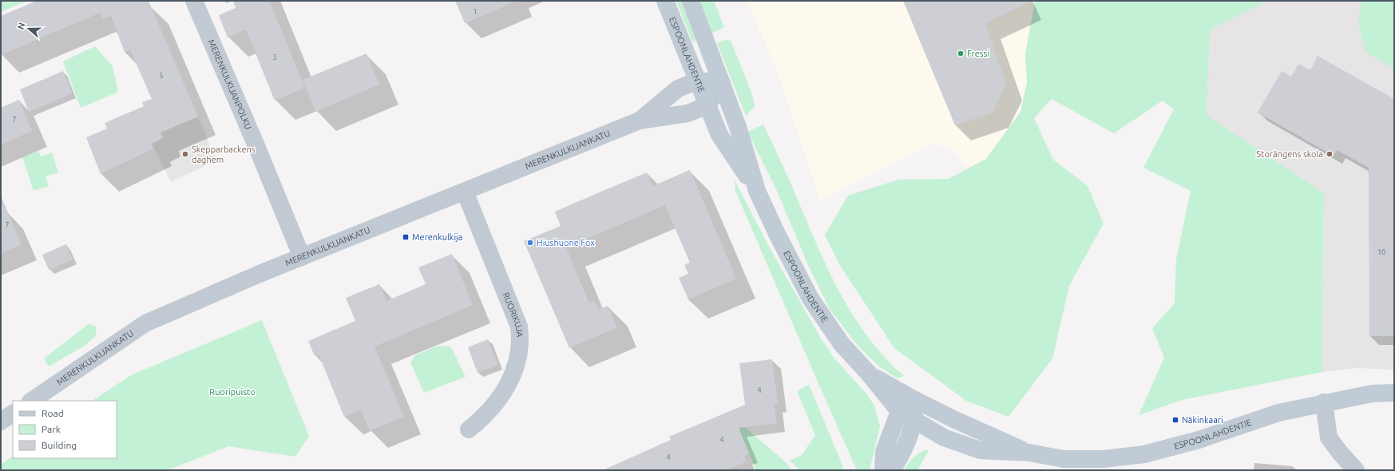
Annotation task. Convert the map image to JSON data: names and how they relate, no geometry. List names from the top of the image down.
{
  "streets": {
    "street": [
      "ESPOONLAHDENTIE",
      "MERENKULKIJANPOLKU",
      "MERENKULKIJANKATU",
      "RUORIKUJA"
    ]
  },
  "crossings": [
    ["ESPOONLAHDENTIE", "MERENKULKIJANKATU"],
    ["MERENKULKIJANPOLKU", "MERENKULKIJANKATU"],
    ["MERENKULKIJANKATU", "RUORIKUJA"]
  ],
  "parks": ["Ruoripuisto"],
  "places": {
    "other": [
      "Fressi",
      "Skepparbackens daghem",
      "Storängens skola",
      "Hiushuone Fox"
    ],
    "transit": ["Merenkulkija", "Näkinkaari"]
  },
  "house_numbers": [
    "1",
    "3",
    "5",
    "7",
    "7",
    "10",
    "4",
    "4",
    "4"
  ],
  "legend": ["Road", "Park", "Building"],
  "north": "left"
}
